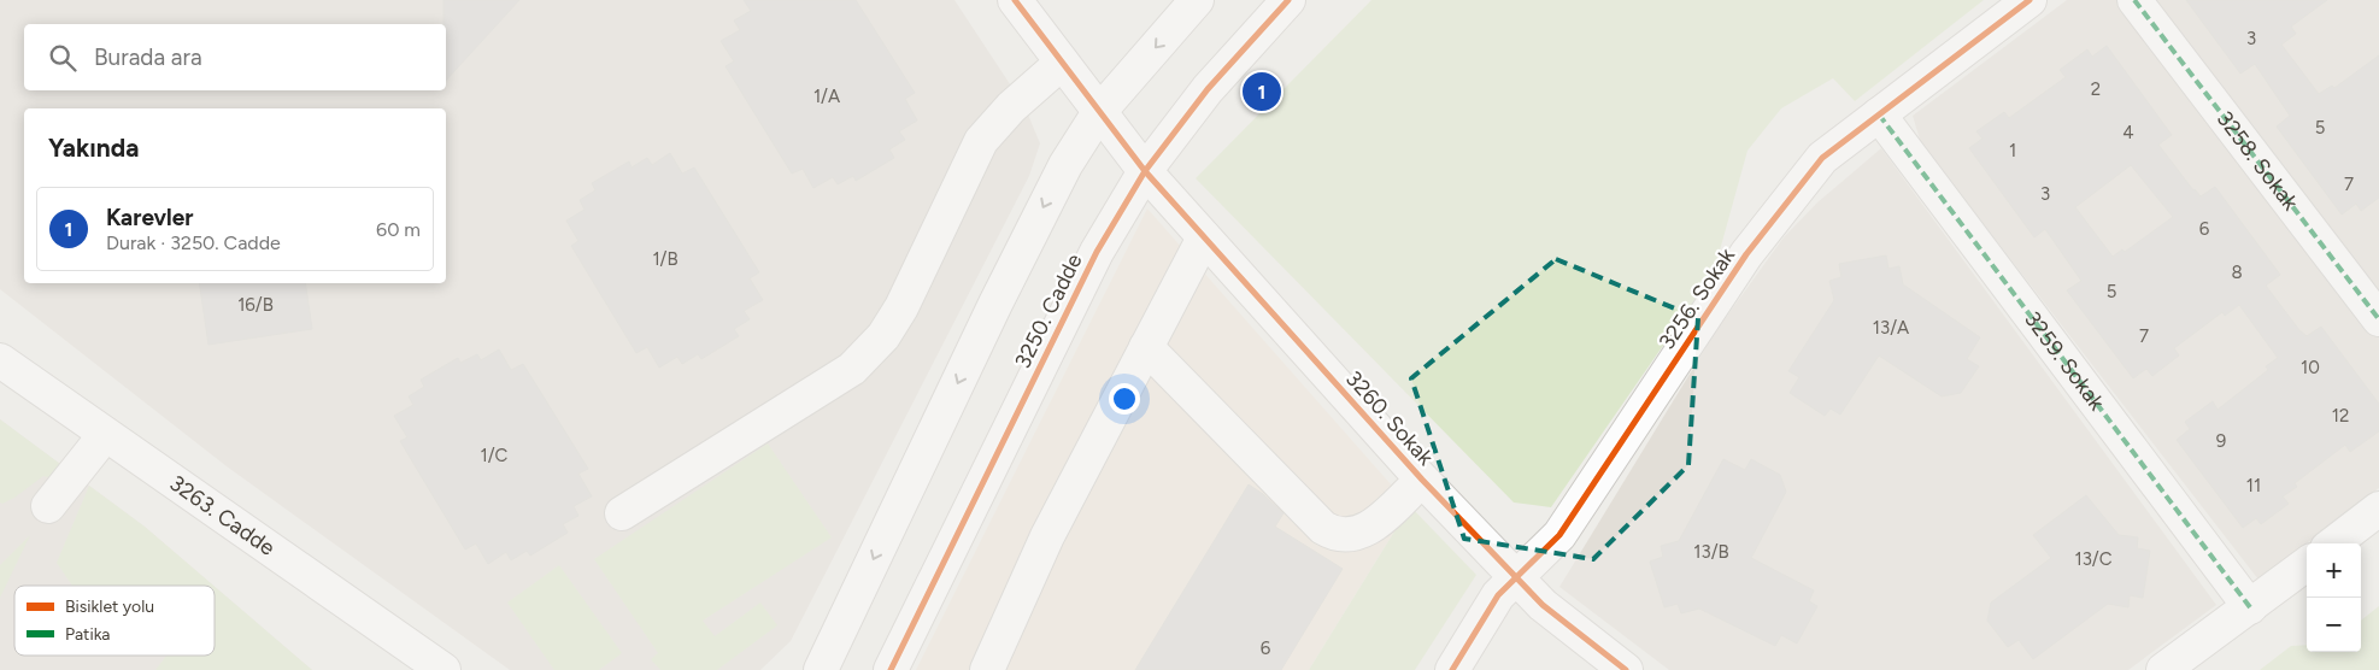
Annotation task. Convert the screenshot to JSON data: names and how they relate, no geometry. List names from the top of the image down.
{
  "streets": {
    "street": [
      "3258. Sokak",
      "3256. Sokak",
      "3250. Cadde",
      "3259. Sokak",
      "3260. Sokak",
      "3263. Cadde"
    ]
  },
  "crossings": [
    ["3256. Sokak", "3259. Sokak"],
    ["3256. Sokak", "3260. Sokak"],
    ["3250. Cadde", "3260. Sokak"]
  ],
  "house_numbers": [
    "3",
    "2",
    "1/A",
    "5",
    "4",
    "1",
    "7",
    "3",
    "6",
    "1/B",
    "8",
    "5",
    "16/B",
    "13/A",
    "7",
    "10",
    "12",
    "9",
    "1/C",
    "11",
    "13/B",
    "13/C",
    "6"
  ],
  "legend": ["Bisiklet yolu", "Patika"],
  "page": {
    "search": "Burada ara",
    "pins": "1",
    "heading": "Yakında",
    "list": [
      {
        "mark": "1",
        "name": "Karevler",
        "note": "Durak · 3250. Cadde",
        "value": "60 m"
      }
    ],
    "map_buttons": ["+", "−"]
  }
}
